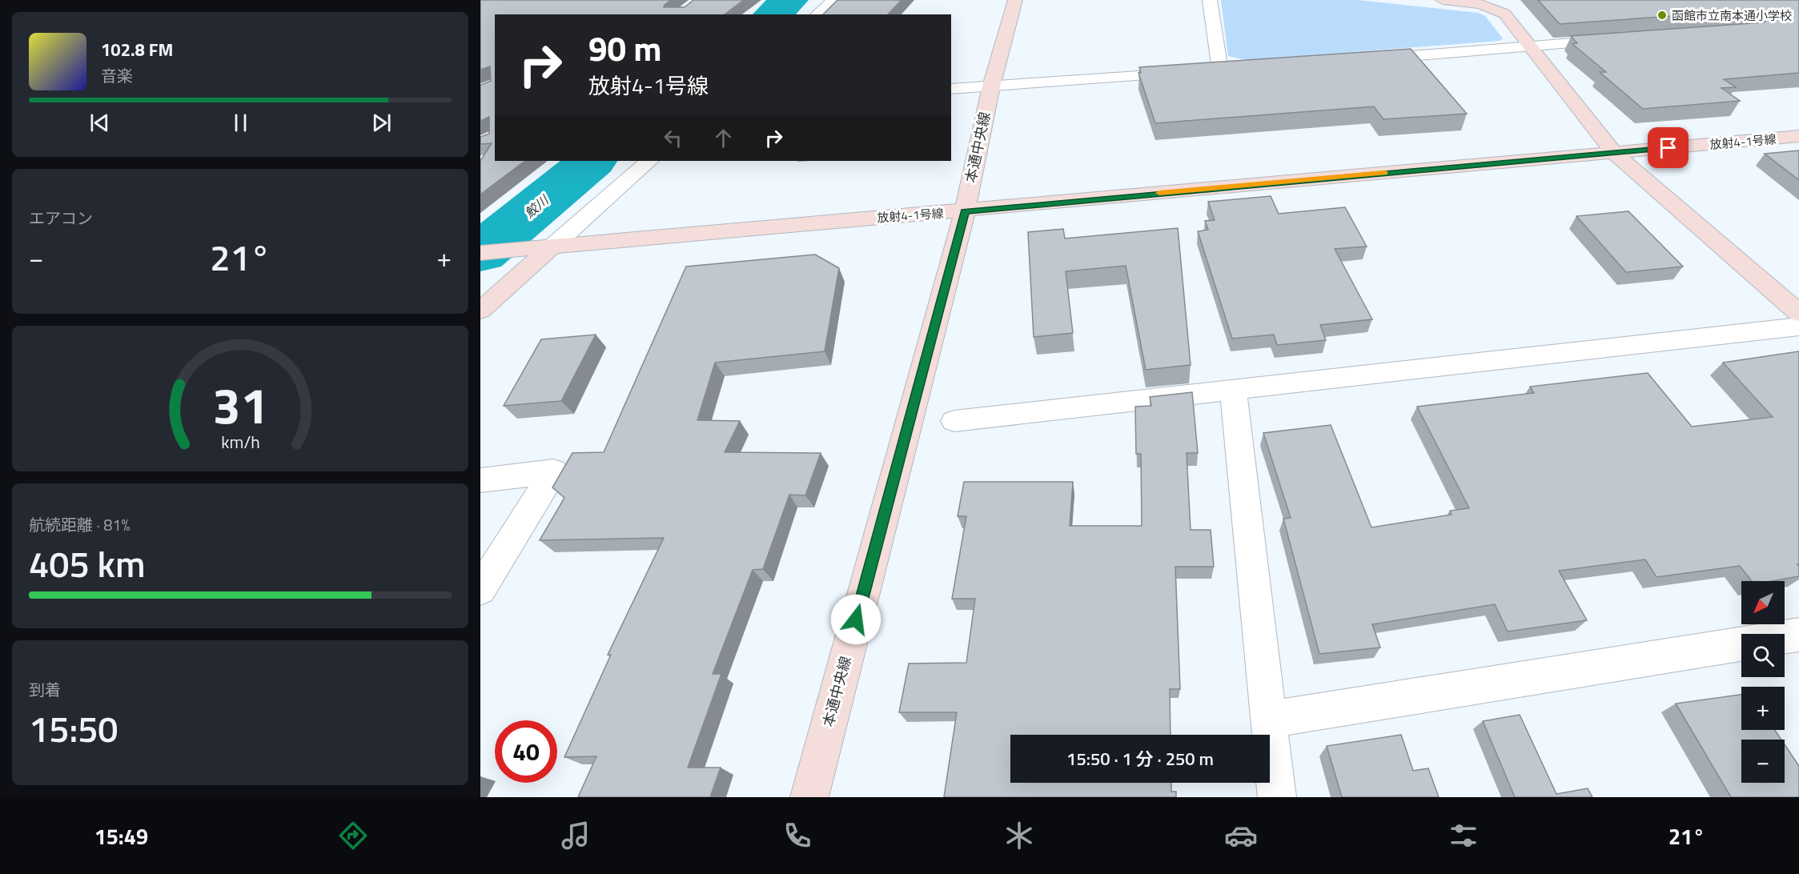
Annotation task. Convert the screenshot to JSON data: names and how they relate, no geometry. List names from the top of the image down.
{
  "streets": {
    "street": ["放射4-1号線", "本通中央線"]
  },
  "crossings": [
    ["放射4-1号線", "本通中央線"]
  ],
  "water": ["鮫川"],
  "places": ["函館市立南本通小学校"],
  "north": "bottom left",
  "page": {
    "turn": ["90 m", "放射4-1号線"],
    "song": ["102.8 FM", "音楽"],
    "tile": [
      "エアコン",
      ["航続距離 · 81%", "405 km"],
      ["到着", "15:50"]
    ],
    "heat": ["−", "21°", "+"],
    "map_buttons": ["+", "−"],
    "limit": "40",
    "trip": "15:50 · 1 分 · 250 m",
    "tabs": ["15:49", "21°"],
    "gauge": ["31", "km/h"]
  }
}
